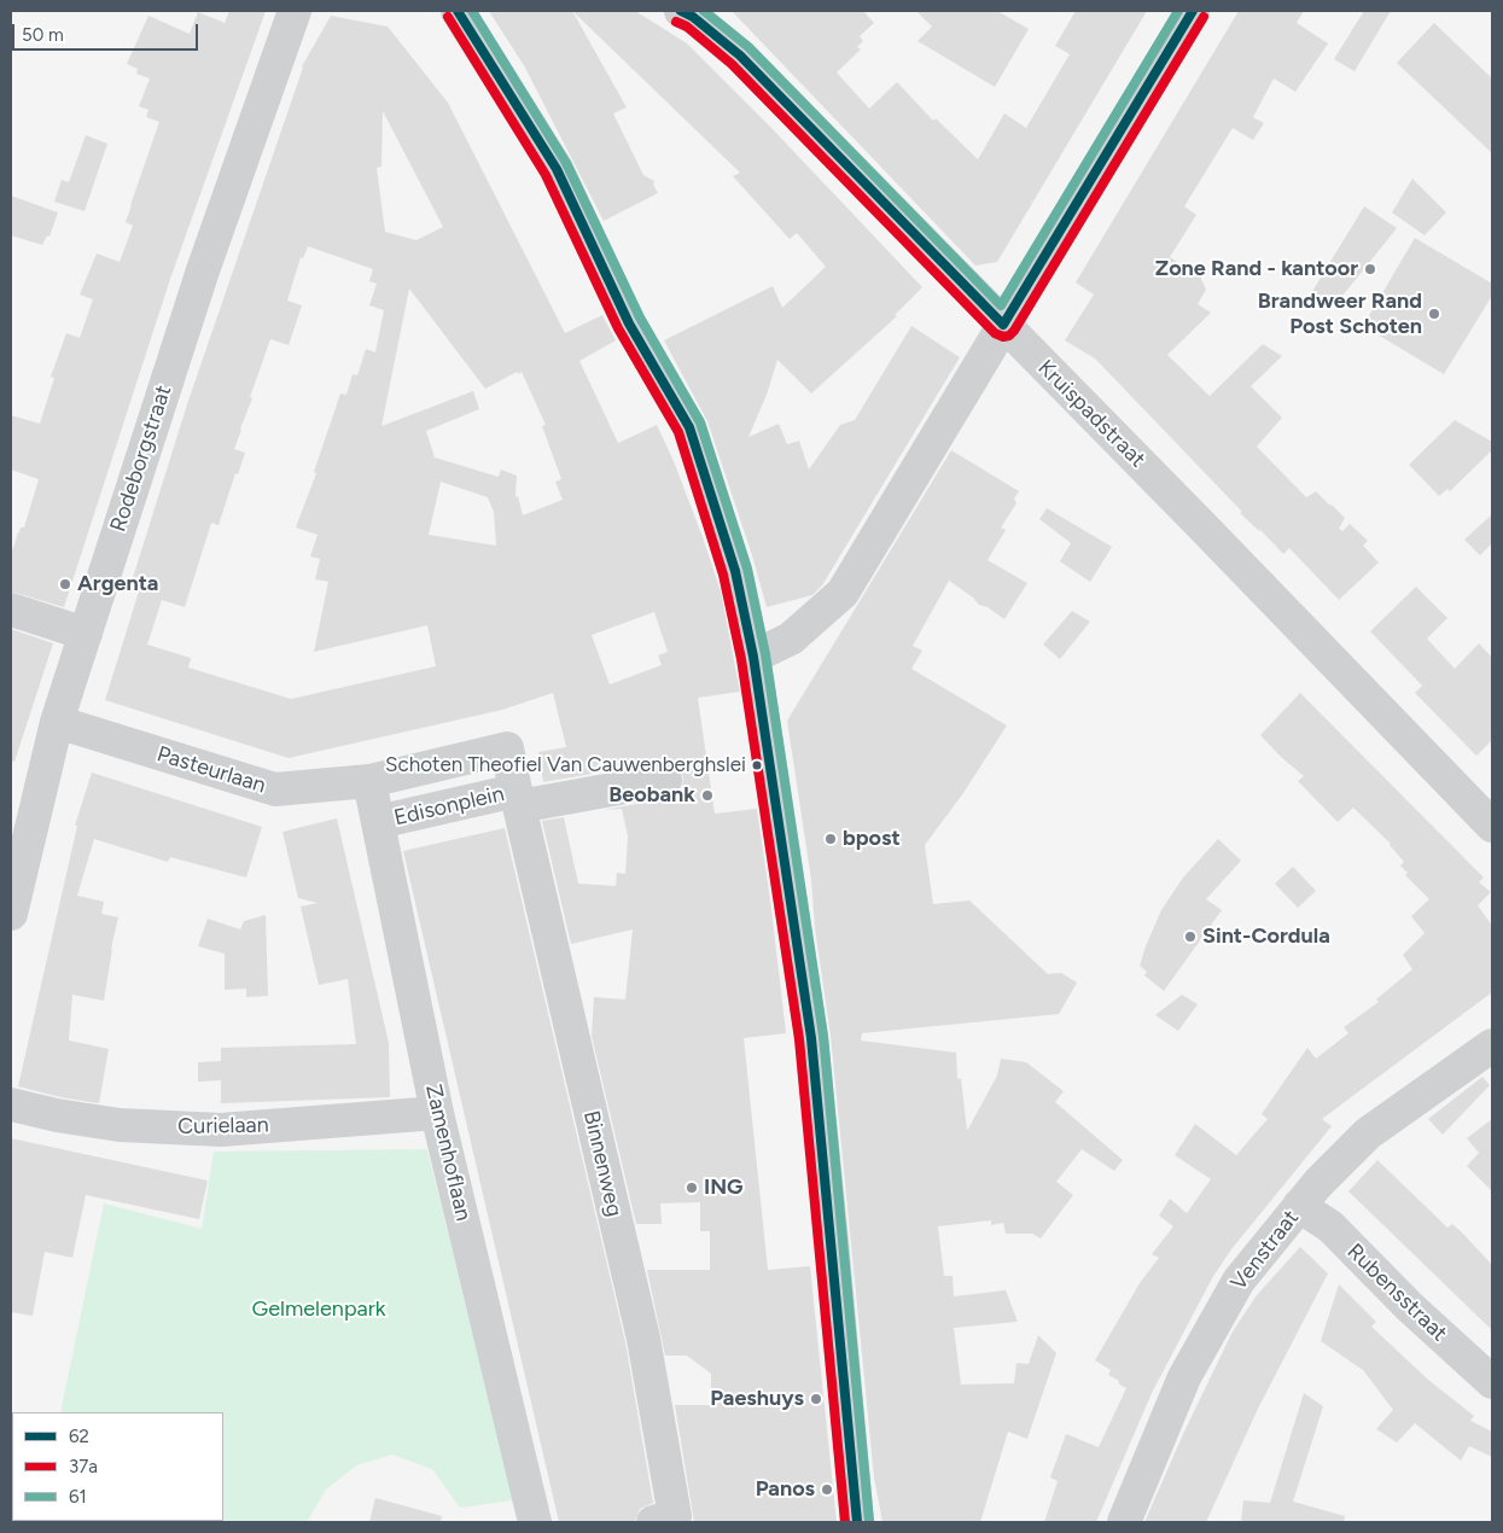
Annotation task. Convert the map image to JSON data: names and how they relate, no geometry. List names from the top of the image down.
{
  "streets": {
    "street": [
      "Kruispadstraat",
      "Rodeborgstraat",
      "Pasteurlaan",
      "Edisonplein",
      "Curielaan",
      "Zamenhoflaan",
      "Binnenweg",
      "Venstraat",
      "Rubensstraat"
    ]
  },
  "crossings": [
    ["Rodeborgstraat", "Pasteurlaan"],
    ["Pasteurlaan", "Edisonplein"],
    ["Pasteurlaan", "Zamenhoflaan"],
    ["Edisonplein", "Zamenhoflaan"],
    ["Edisonplein", "Binnenweg"],
    ["Curielaan", "Zamenhoflaan"],
    ["Venstraat", "Rubensstraat"]
  ],
  "parks": ["Gelmelenpark"],
  "places": [
    "Zone Rand - kantoor",
    "Brandweer Rand Post Schoten",
    "Argenta",
    "Schoten Theofiel Van Cauwenberghslei",
    "Beobank",
    "bpost",
    "Sint-Cordula",
    "ING",
    "Paeshuys",
    "Panos"
  ],
  "lines": ["transit line 62", "transit line 61", "transit line 37a"],
  "legend": ["62", "37a", "61"],
  "scale_bar": "50 m"
}
